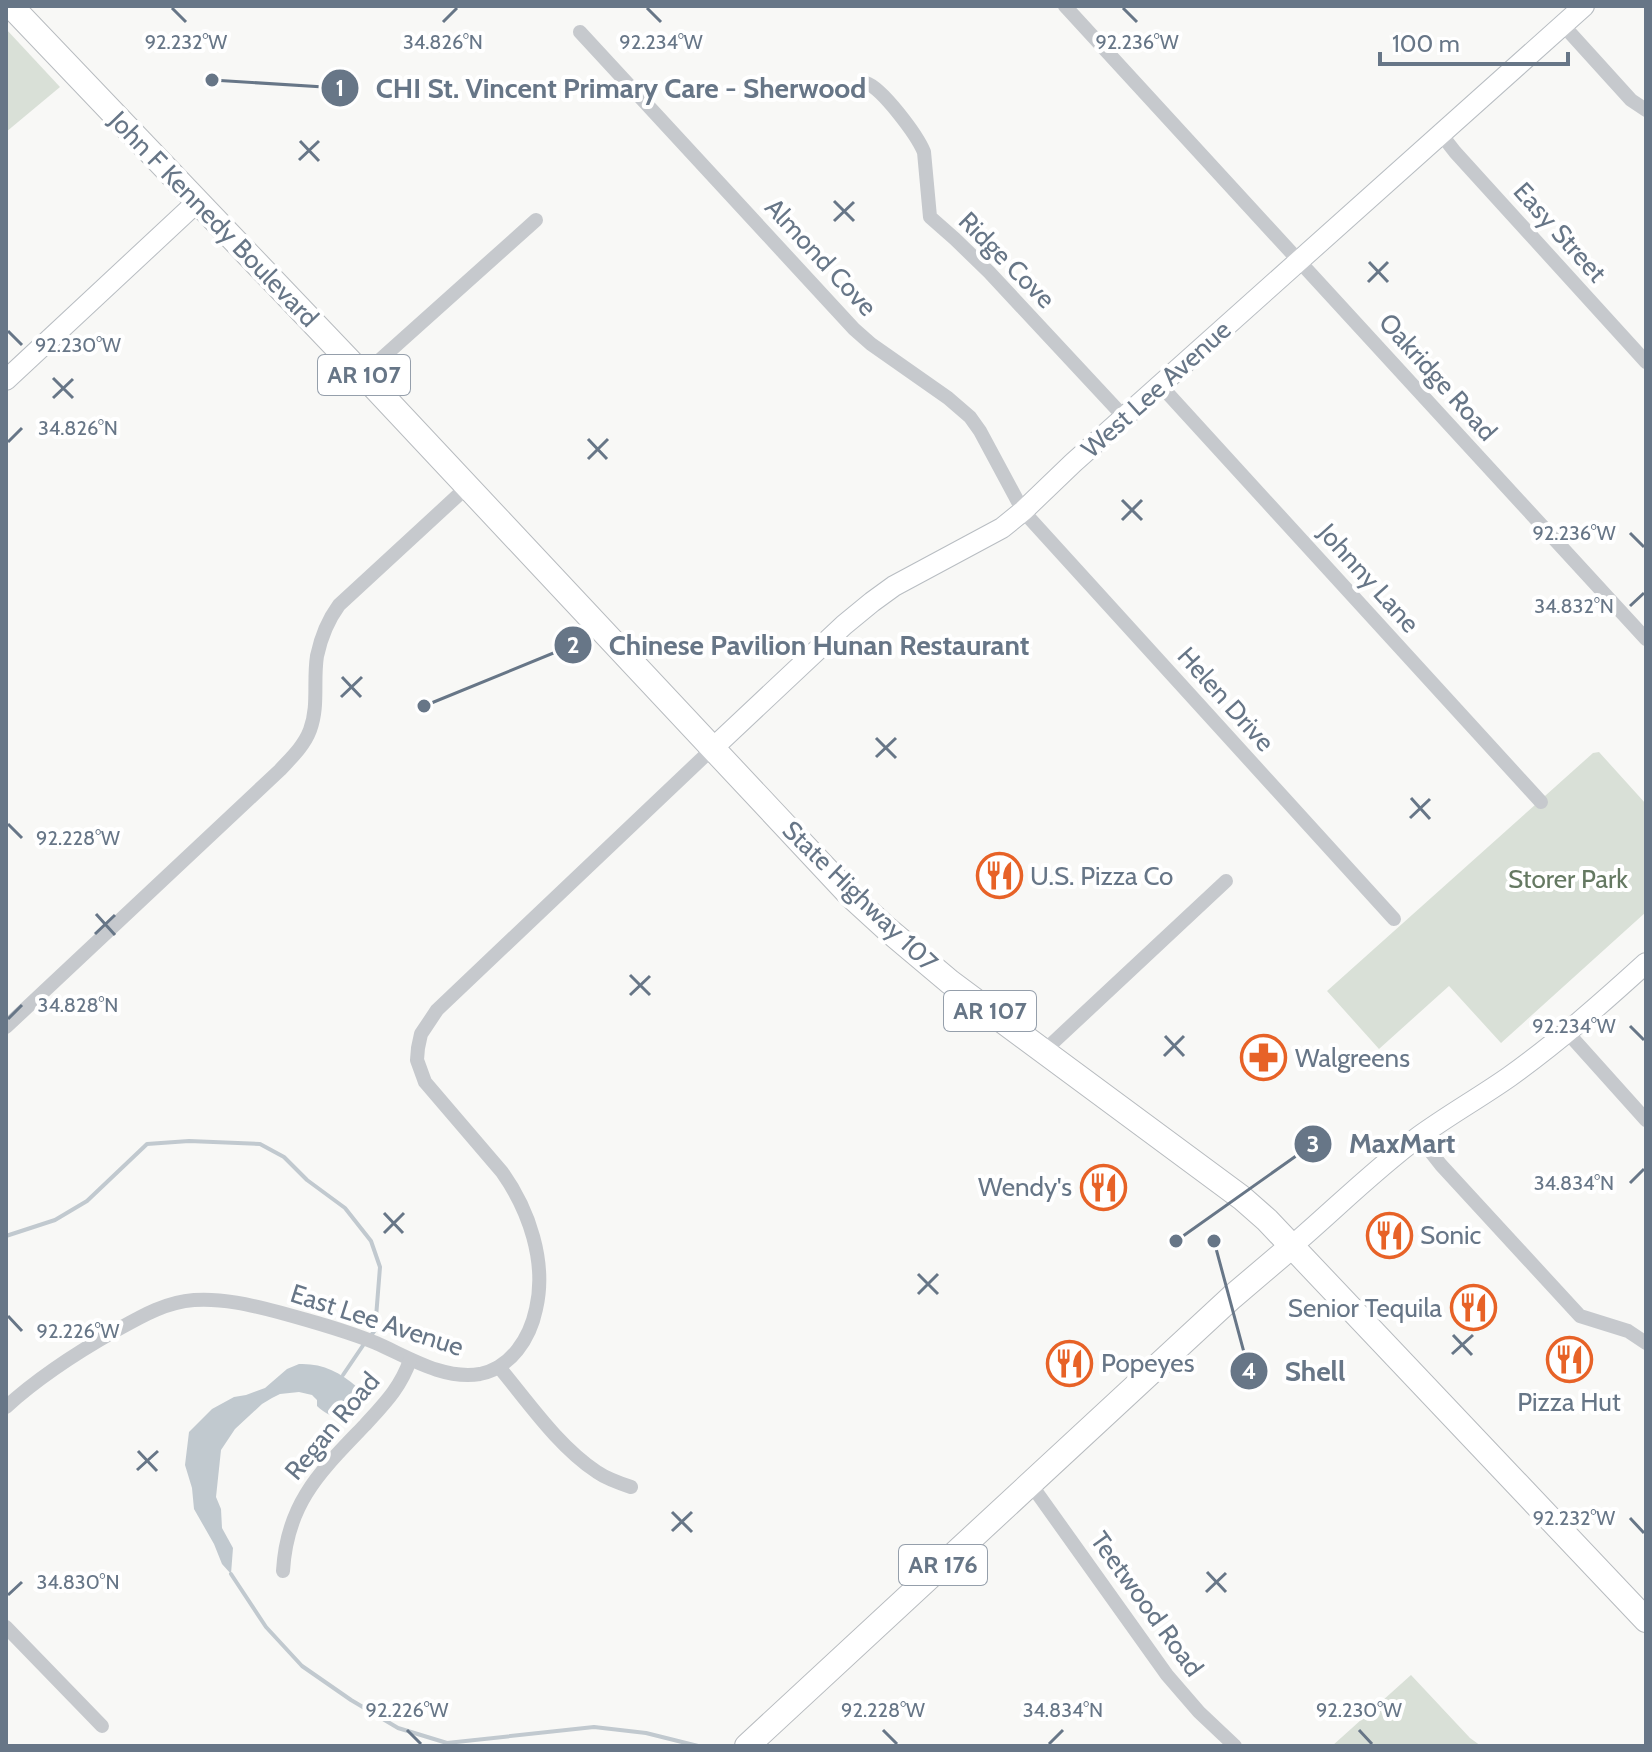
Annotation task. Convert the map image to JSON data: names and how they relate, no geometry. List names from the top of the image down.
{
  "streets": {
    "main road": [
      "John F Kennedy Boulevard",
      "AR 107",
      "State Highway 107",
      "AR 176"
    ],
    "street": [
      "Easy Street",
      "Almond Cove",
      "Ridge Cove",
      "Oakridge Road",
      "West Lee Avenue",
      "Johnny Lane",
      "Helen Drive",
      "East Lee Avenue",
      "Regan Road",
      "Teetwood Road"
    ]
  },
  "crossings": [
    ["John F Kennedy Boulevard", "West Lee Avenue"],
    ["John F Kennedy Boulevard", "State Highway 107"],
    ["Easy Street", "West Lee Avenue"],
    ["Almond Cove", "West Lee Avenue"],
    ["Almond Cove", "Helen Drive"],
    ["Ridge Cove", "West Lee Avenue"],
    ["Oakridge Road", "West Lee Avenue"],
    ["West Lee Avenue", "Johnny Lane"],
    ["West Lee Avenue", "Helen Drive"],
    ["West Lee Avenue", "State Highway 107"],
    ["State Highway 107", "AR 176"],
    ["East Lee Avenue", "Regan Road"],
    ["AR 176", "Teetwood Road"]
  ],
  "parks": ["Storer Park"],
  "places": {
    "other": [
      "CHI St. Vincent Primary Care - Sherwood",
      "Chinese Pavilion Hunan Restaurant",
      "MaxMart",
      "Shell"
    ],
    "restaurant": [
      "U.S. Pizza Co",
      "Wendy's",
      "Sonic",
      "Senior Tequila",
      "Pizza Hut",
      "Popeyes"
    ],
    "pharmacy": ["Walgreens"]
  },
  "scale_bar": "100 m",
  "coordinates": [
    "34.826°N",
    "92.232°W",
    "92.234°W",
    "92.236°W",
    "92.230°W",
    "34.832°N",
    "92.228°W",
    "34.828°N",
    "34.834°N",
    "92.226°W",
    "34.830°N"
  ]
}
